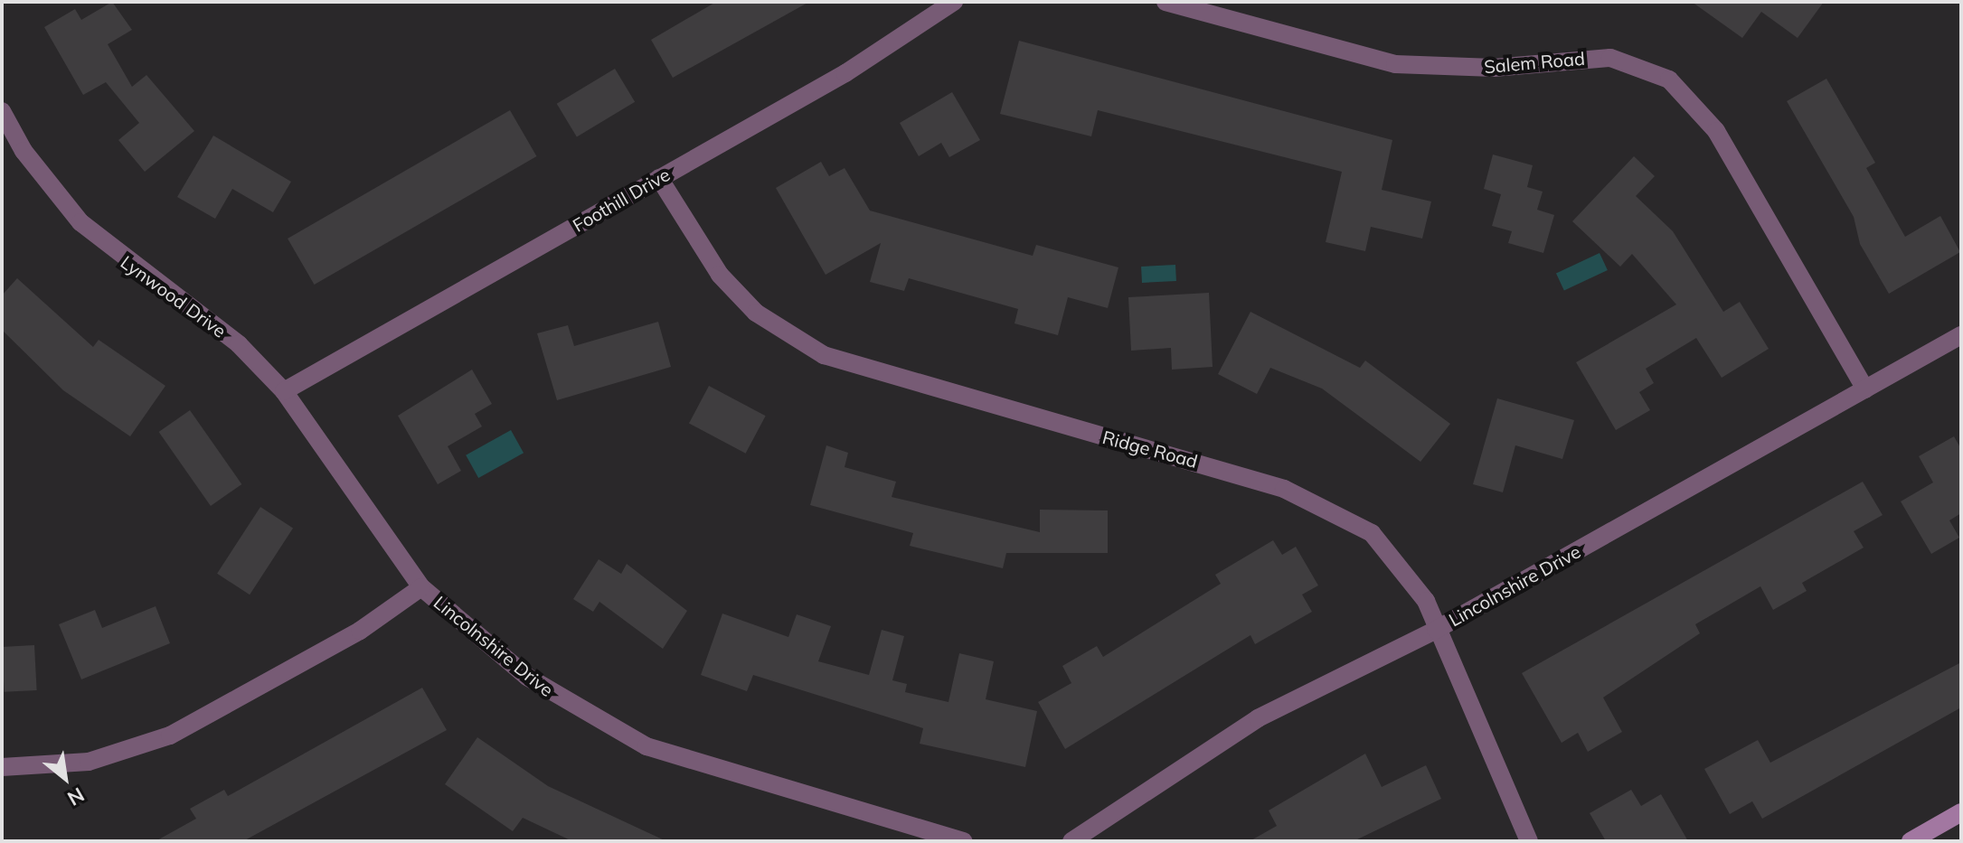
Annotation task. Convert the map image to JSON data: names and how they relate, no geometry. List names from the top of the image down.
{
  "streets": {
    "street": [
      "Salem Road",
      "Foothill Drive",
      "Lynwood Drive",
      "Ridge Road",
      "Lincolnshire Drive"
    ]
  },
  "crossings": [
    ["Salem Road", "Lincolnshire Drive"],
    ["Foothill Drive", "Lynwood Drive"],
    ["Foothill Drive", "Ridge Road"],
    ["Lynwood Drive", "Lincolnshire Drive"],
    ["Ridge Road", "Lincolnshire Drive"]
  ],
  "north": "bottom right"
}
